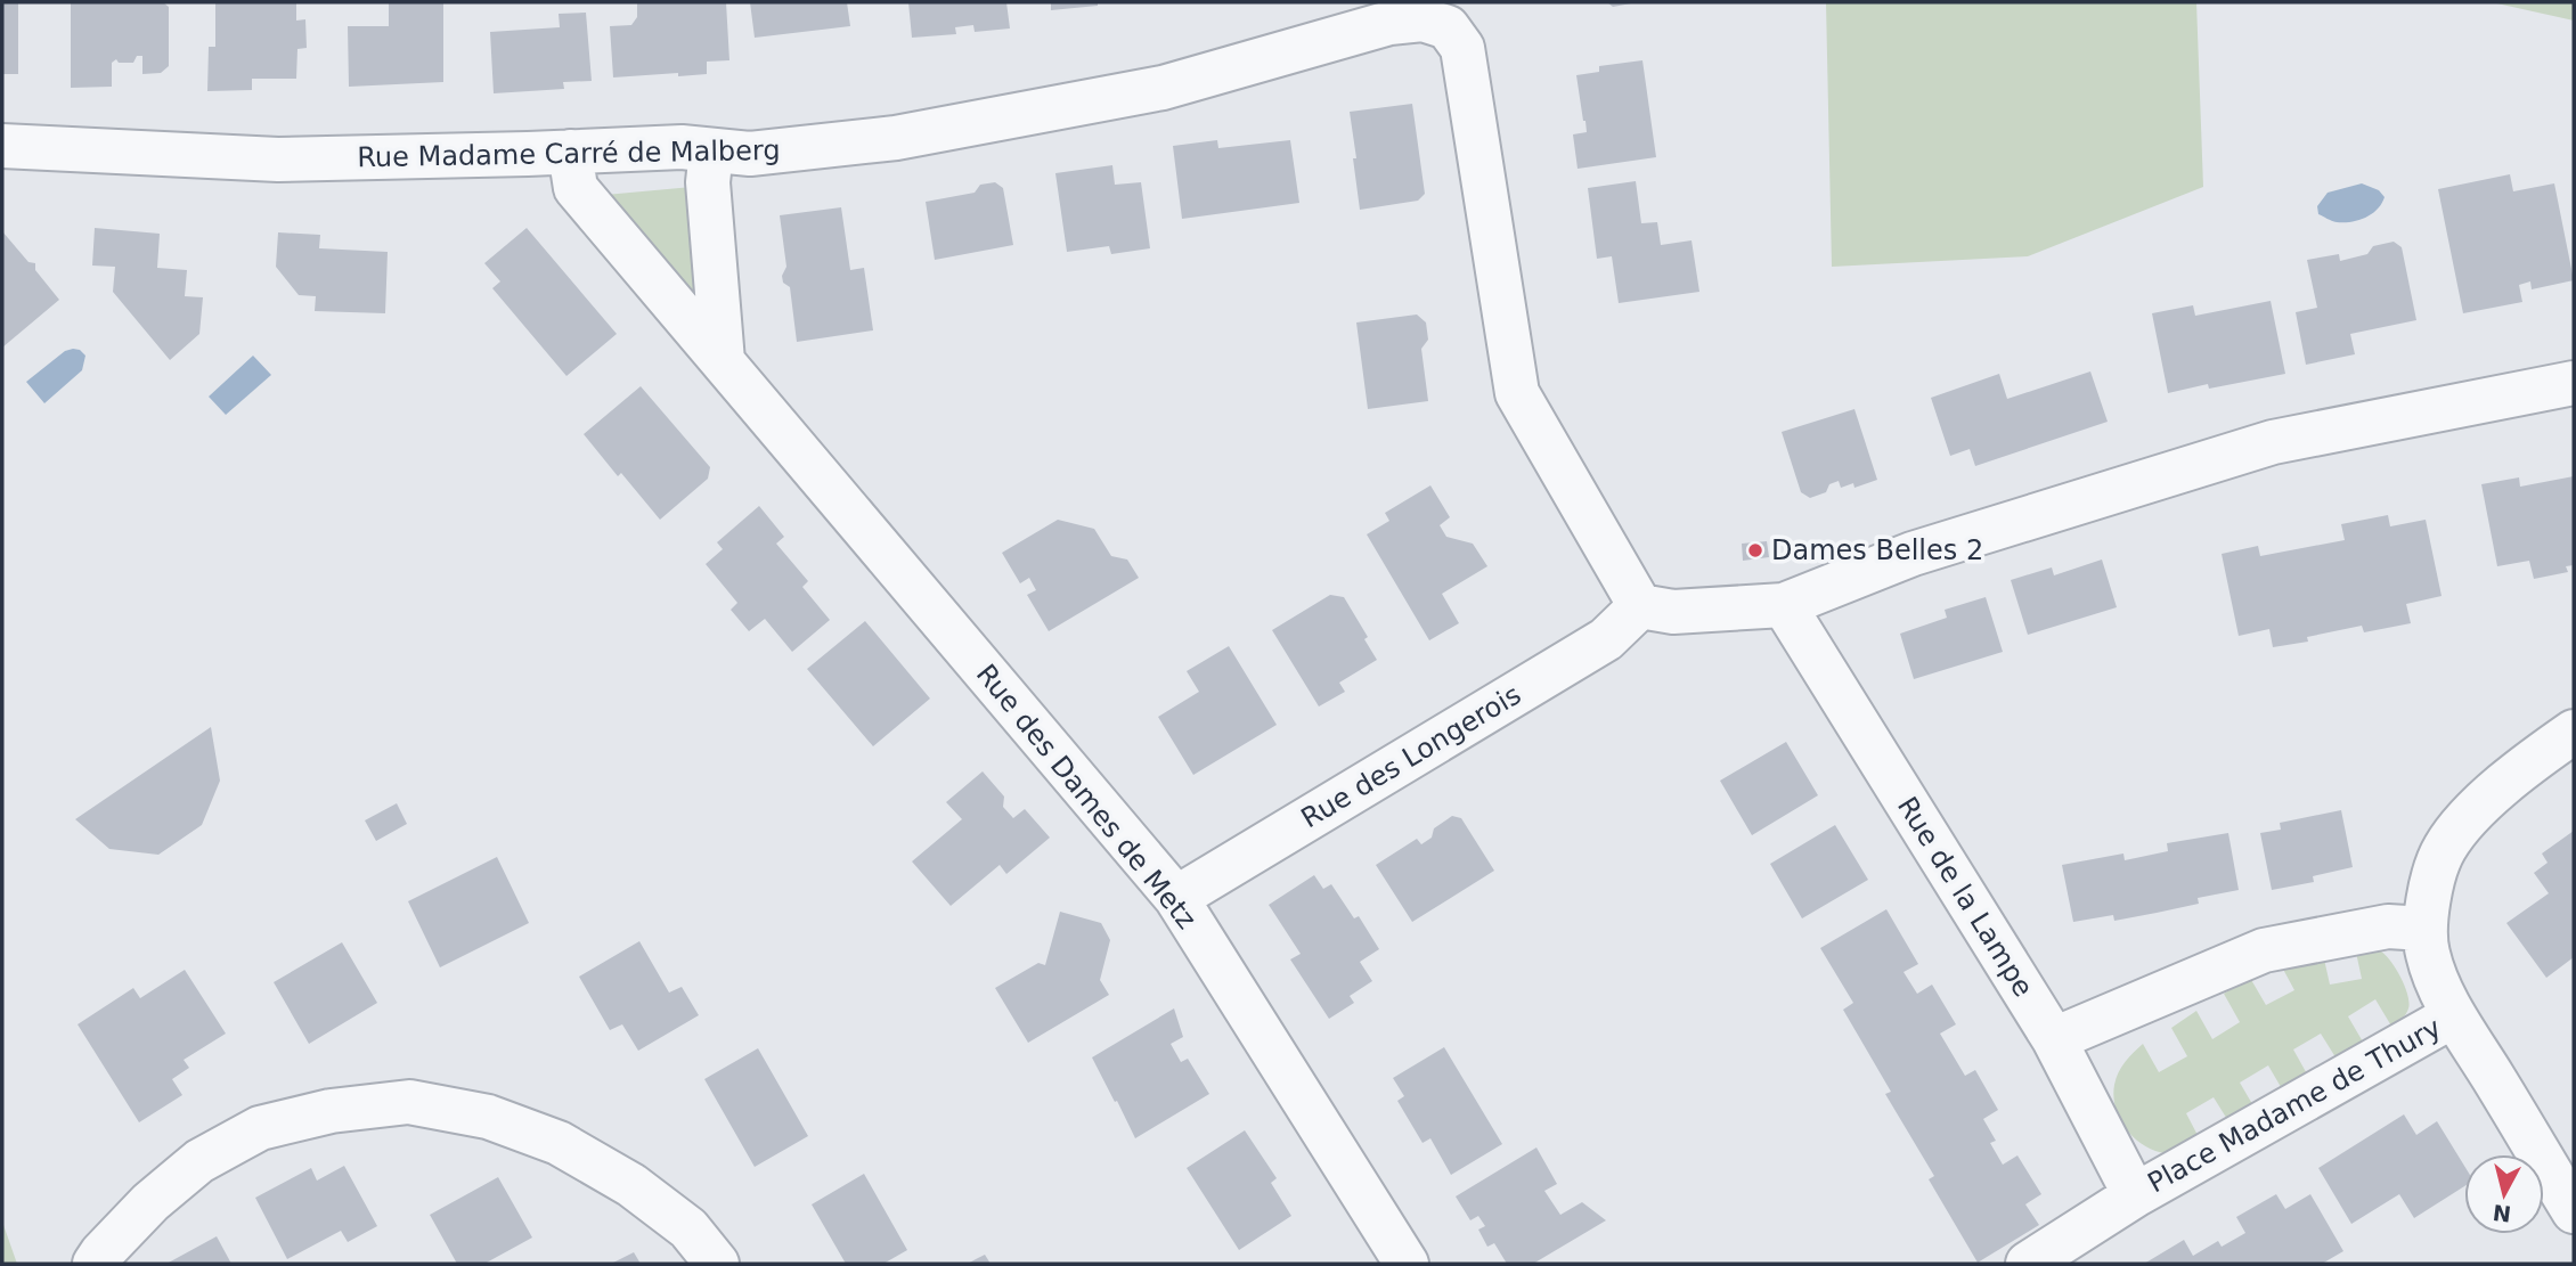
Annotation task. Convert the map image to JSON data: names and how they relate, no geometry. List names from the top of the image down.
{
  "streets": {
    "street": [
      "Rue Madame Carré de Malberg",
      "Rue des Longerois",
      "Rue des Dames de Metz",
      "Rue de la Lampe",
      "Place Madame de Thury"
    ]
  },
  "crossings": [
    ["Rue Madame Carré de Malberg", "Rue des Longerois"],
    ["Rue Madame Carré de Malberg", "Rue des Dames de Metz"],
    ["Rue des Longerois", "Rue des Dames de Metz"],
    ["Rue de la Lampe", "Place Madame de Thury"]
  ],
  "places": ["Dames Belles 2"],
  "north": "bottom"
}
